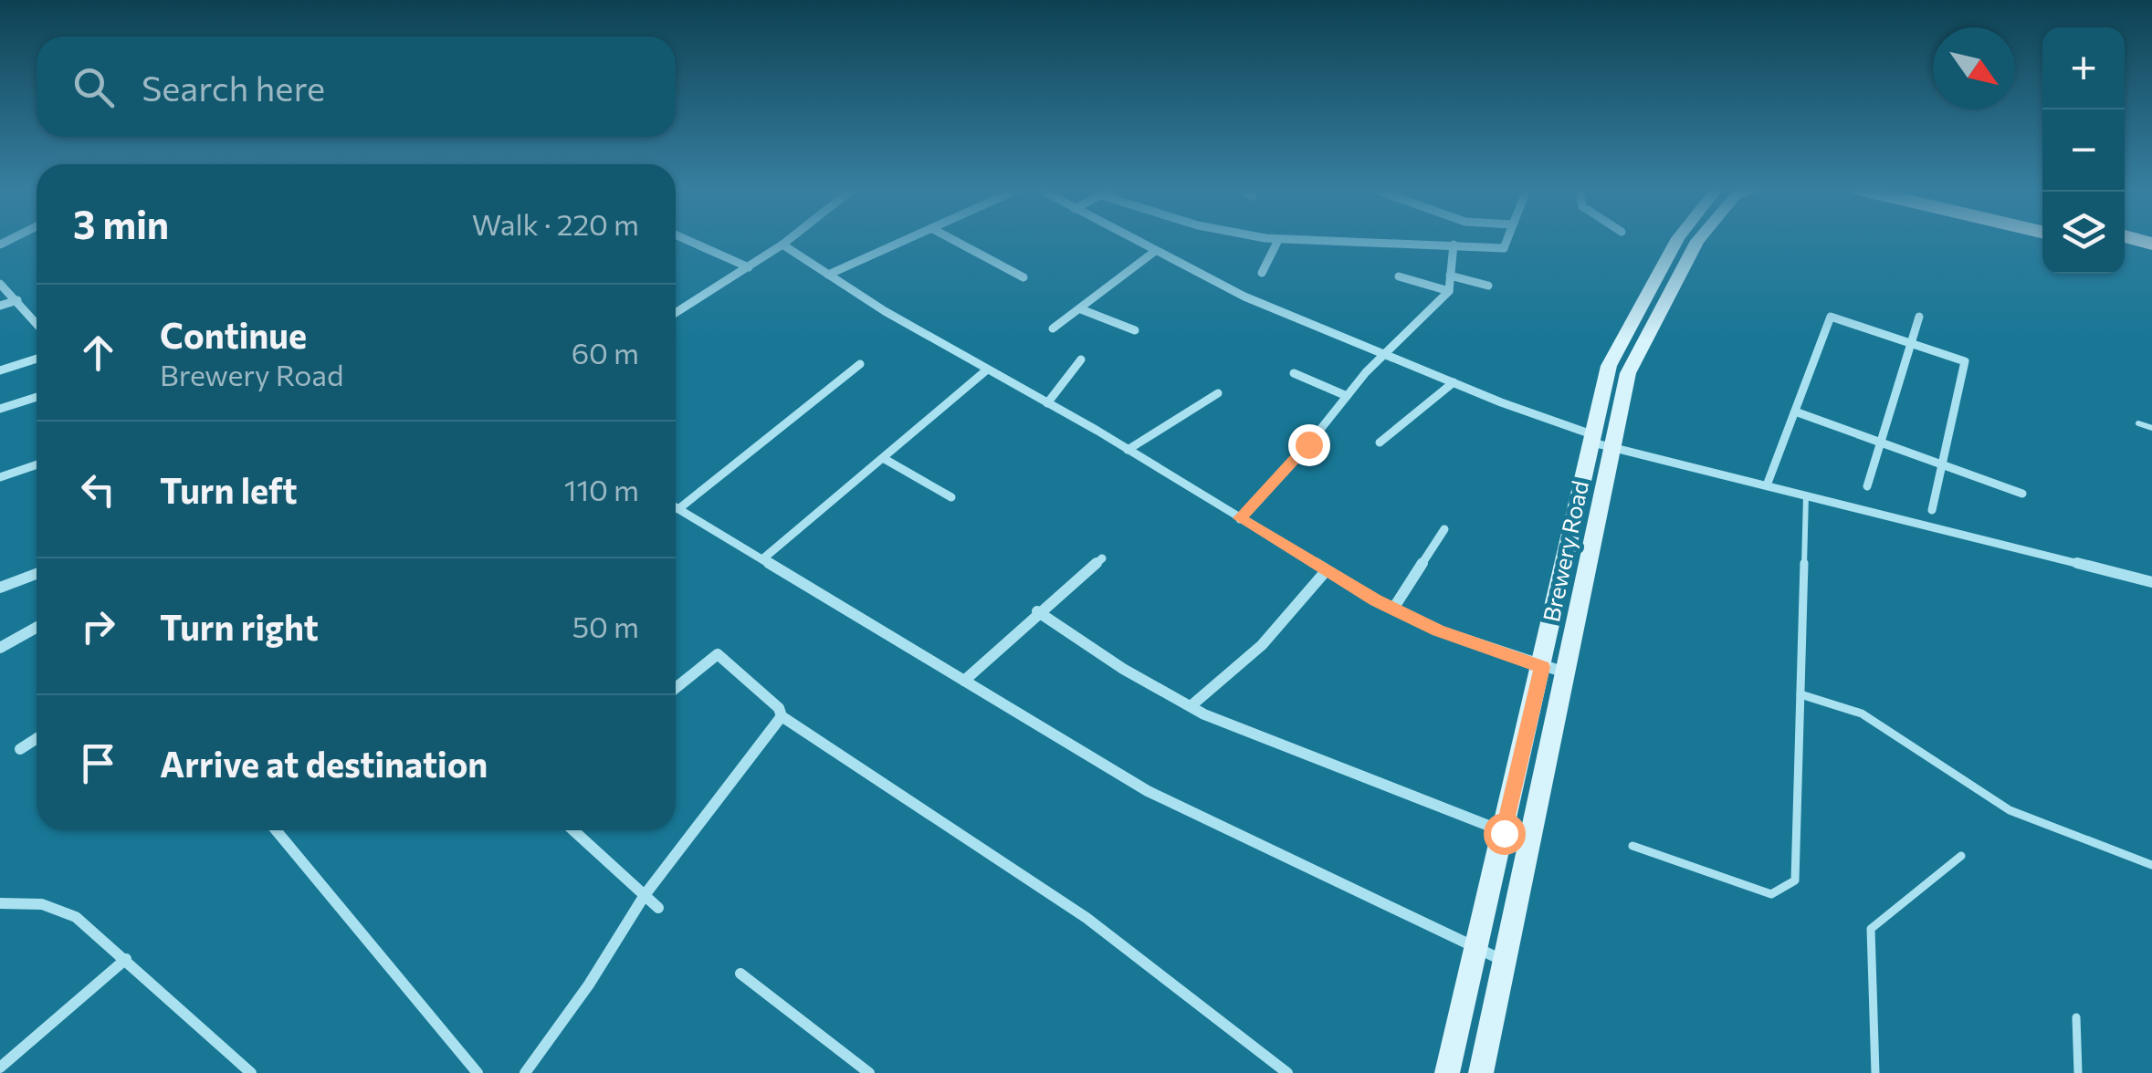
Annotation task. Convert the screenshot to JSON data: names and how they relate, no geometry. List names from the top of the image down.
{
  "streets": {
    "main road": ["Brewery Road"]
  },
  "north": "bottom right",
  "page": {
    "map_buttons": ["+", "−"],
    "search": "Search here",
    "heading": ["3 min", "Walk · 220 m"],
    "list": [
      ["Continue", "Brewery Road", "60 m"],
      ["Turn left", "110 m"],
      ["Turn right", "50 m"],
      "Arrive at destination"
    ]
  }
}
